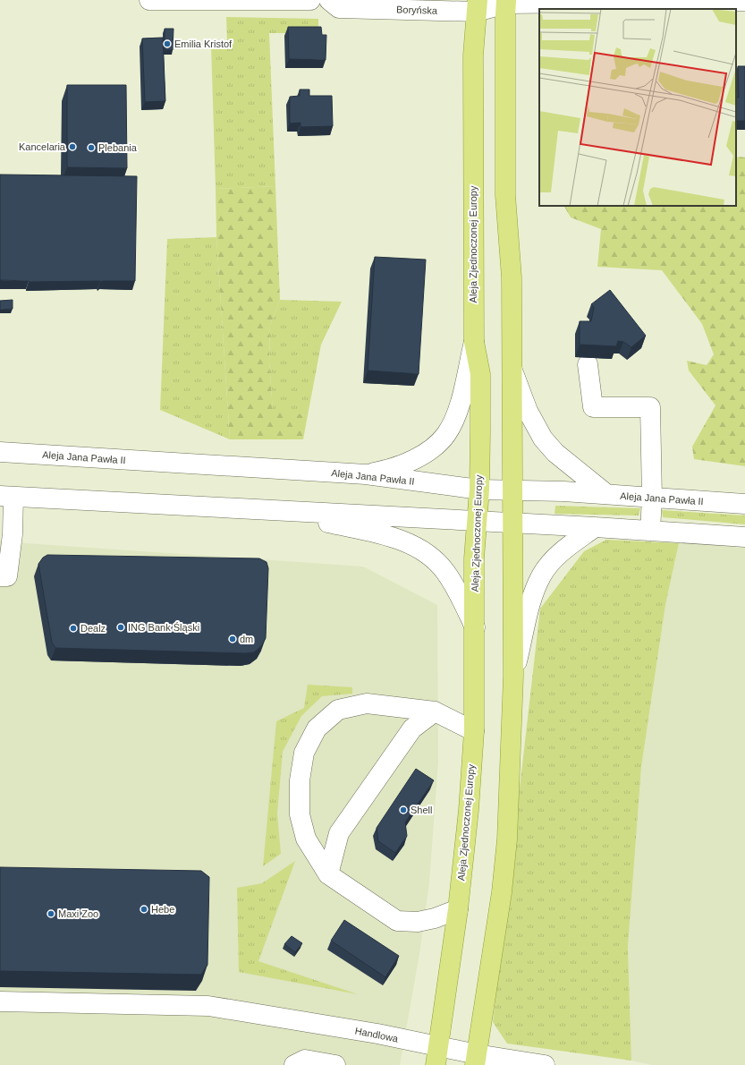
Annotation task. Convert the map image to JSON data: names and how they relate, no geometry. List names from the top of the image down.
{
  "streets": {
    "main road": ["Aleja Zjednoczonej Europy"],
    "street": ["Boryńska", "Aleja Jana Pawła II", "Handlowa"]
  },
  "crossings": [
    ["Boryńska", "Aleja Zjednoczonej Europy"],
    ["Aleja Zjednoczonej Europy", "Aleja Jana Pawła II"],
    ["Aleja Zjednoczonej Europy", "Handlowa"]
  ],
  "places": [
    "Emilia Kristof",
    "Kancelaria",
    "Plebania",
    "ING Bank Śląski",
    "Dealz",
    "dm",
    "Shell",
    "Hebe",
    "Maxi Zoo"
  ]
}
